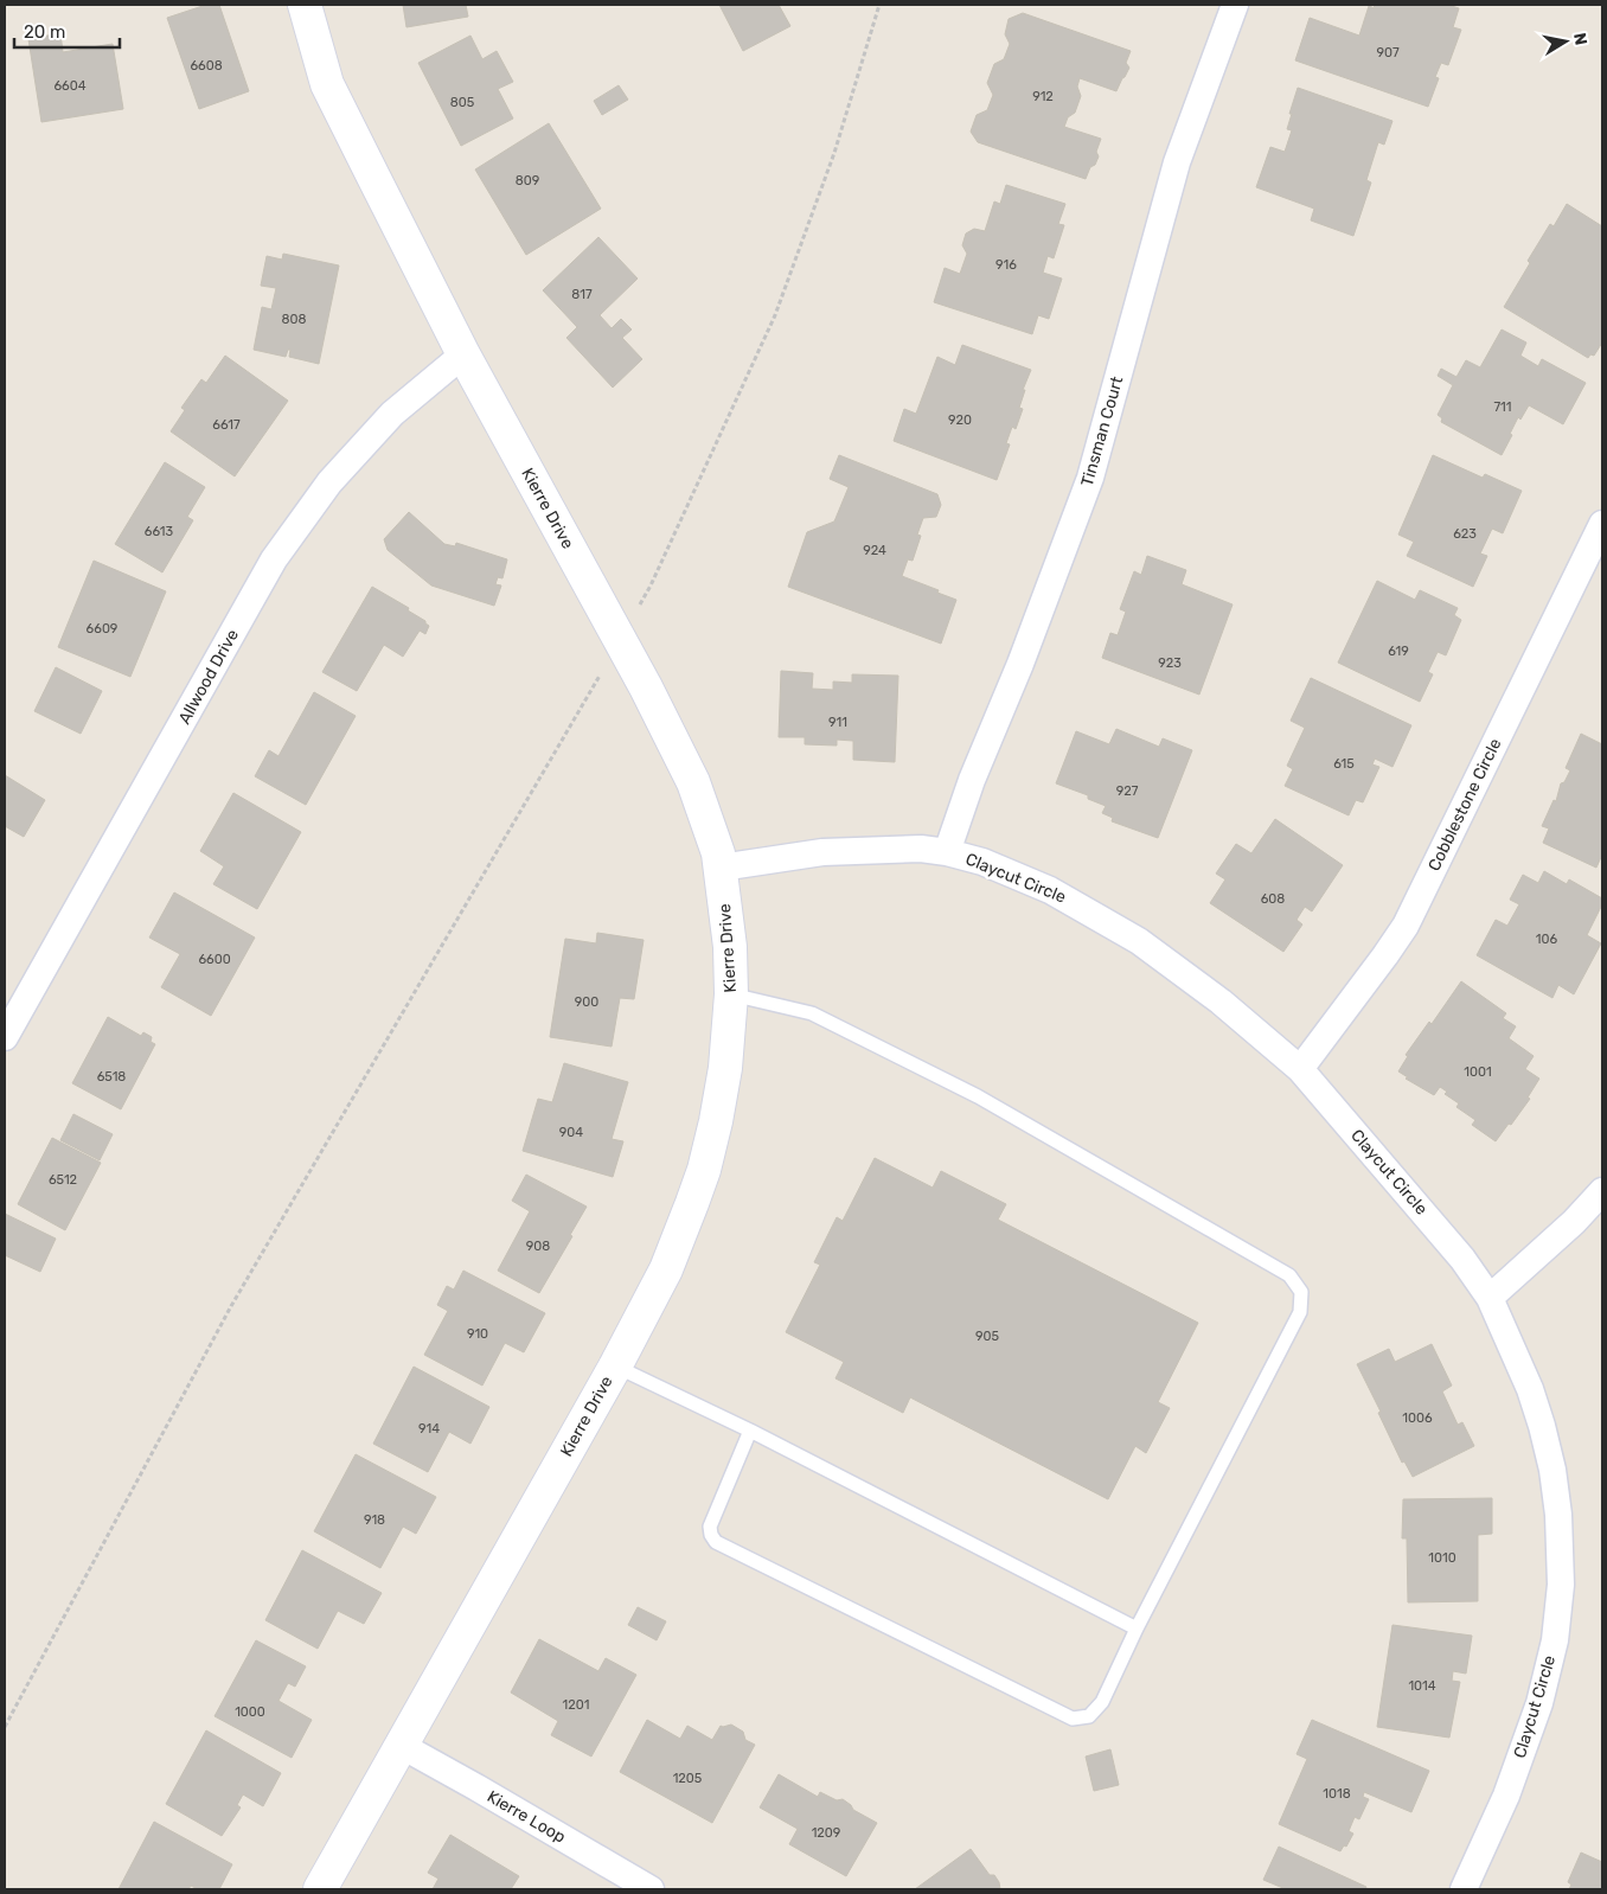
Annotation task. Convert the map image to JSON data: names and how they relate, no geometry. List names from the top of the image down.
{
  "streets": {
    "street": [
      "Tinsman Court",
      "Kierre Drive",
      "Allwood Drive",
      "Cobblestone Circle",
      "Claycut Circle",
      "Kierre Loop"
    ]
  },
  "crossings": [
    ["Tinsman Court", "Claycut Circle"],
    ["Kierre Drive", "Allwood Drive"],
    ["Kierre Drive", "Claycut Circle"],
    ["Kierre Drive", "Kierre Loop"],
    ["Cobblestone Circle", "Claycut Circle"]
  ],
  "house_numbers": [
    "907",
    "6608",
    "6604",
    "912",
    "805",
    "809",
    "916",
    "817",
    "808",
    "711",
    "920",
    "6617",
    "6613",
    "623",
    "924",
    "6609",
    "619",
    "923",
    "911",
    "615",
    "927",
    "608",
    "106",
    "6600",
    "900",
    "1001",
    "6518",
    "904",
    "6512",
    "908",
    "910",
    "905",
    "1006",
    "914",
    "918",
    "1010",
    "1014",
    "1201",
    "1000",
    "1205",
    "1018",
    "1209"
  ],
  "scale_bar": "20 m",
  "north": "right"
}
